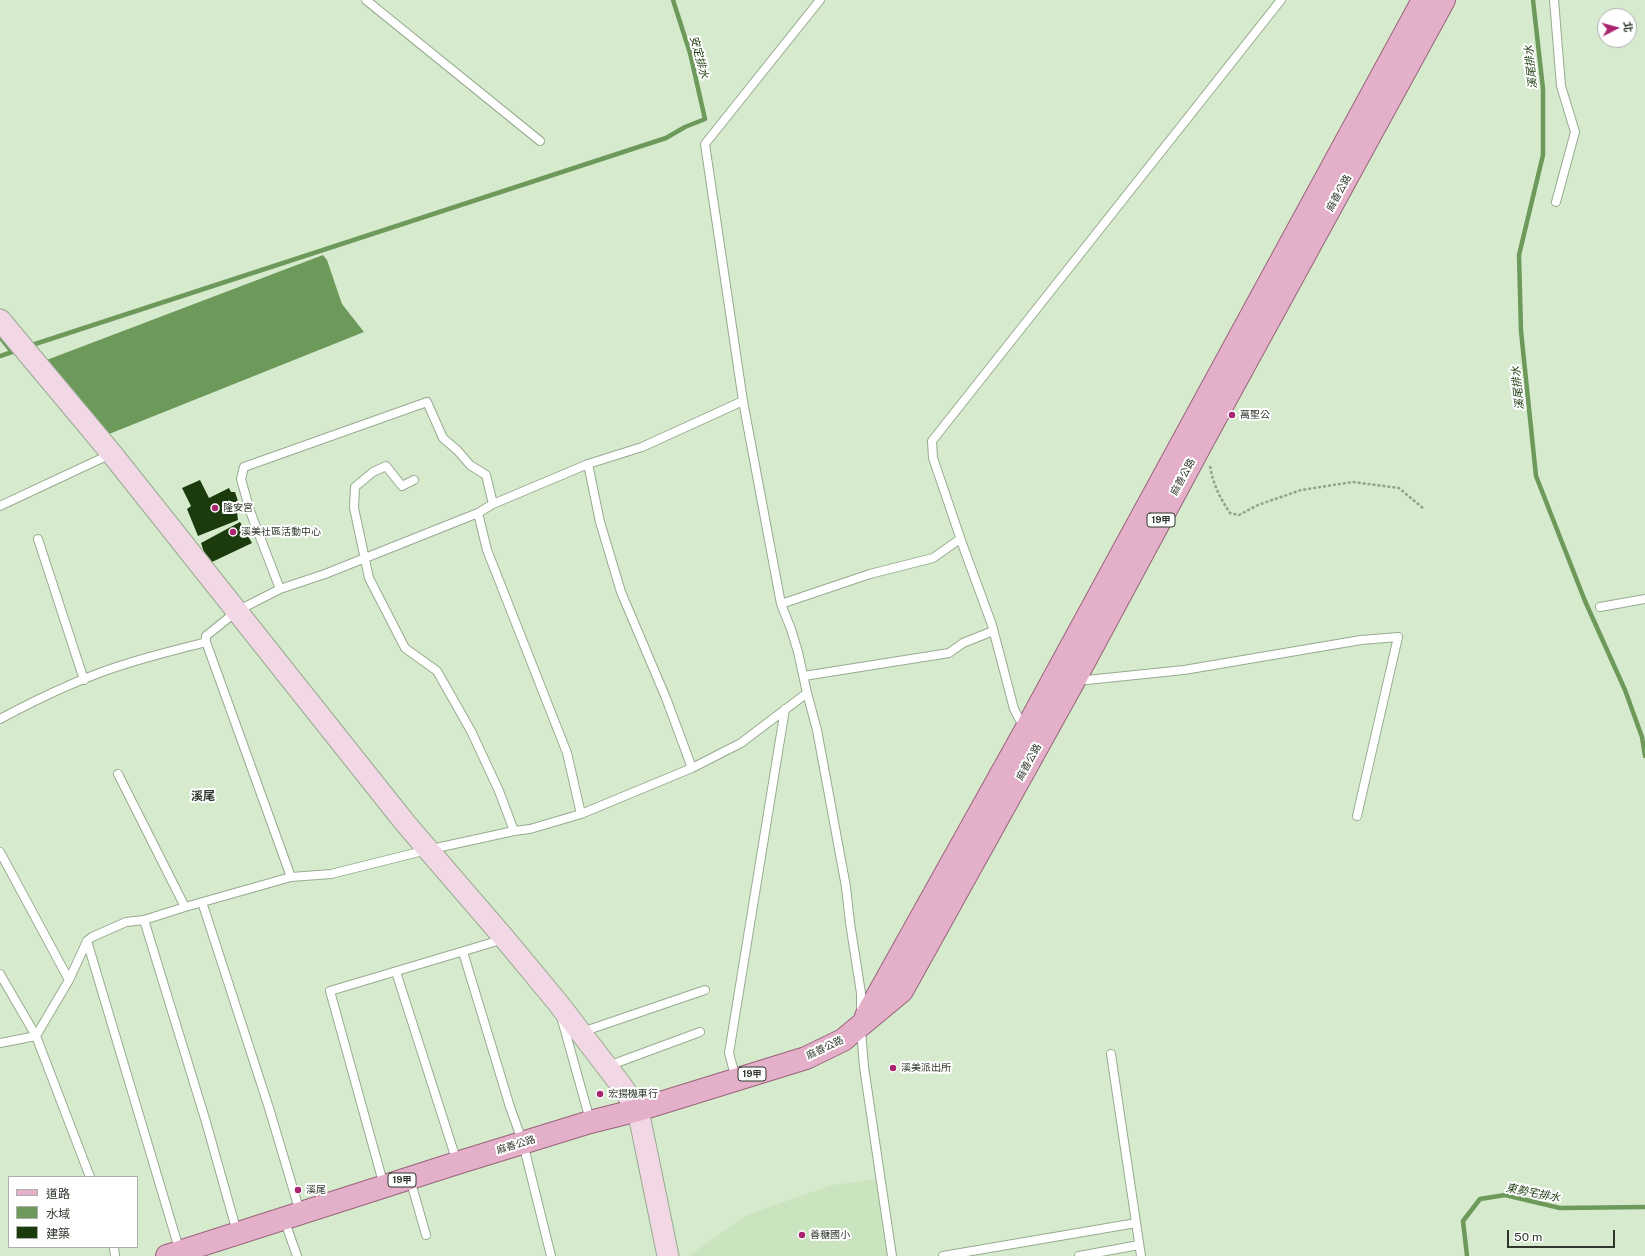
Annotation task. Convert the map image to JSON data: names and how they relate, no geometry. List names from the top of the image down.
{
  "streets": {
    "main road": ["麻善公路", "19甲"]
  },
  "districts": ["溪尾"],
  "water": ["安定排水", "溪尾排水", "東勢宅排水"],
  "places": [
    "萬聖公",
    "隆安宮",
    "溪美社區活動中心",
    "溪美派出所",
    "宏揚機車行",
    "溪尾",
    "善糖國小"
  ],
  "legend": ["道路", "水域", "建築"],
  "scale_bar": "50 m",
  "north": "right"
}
